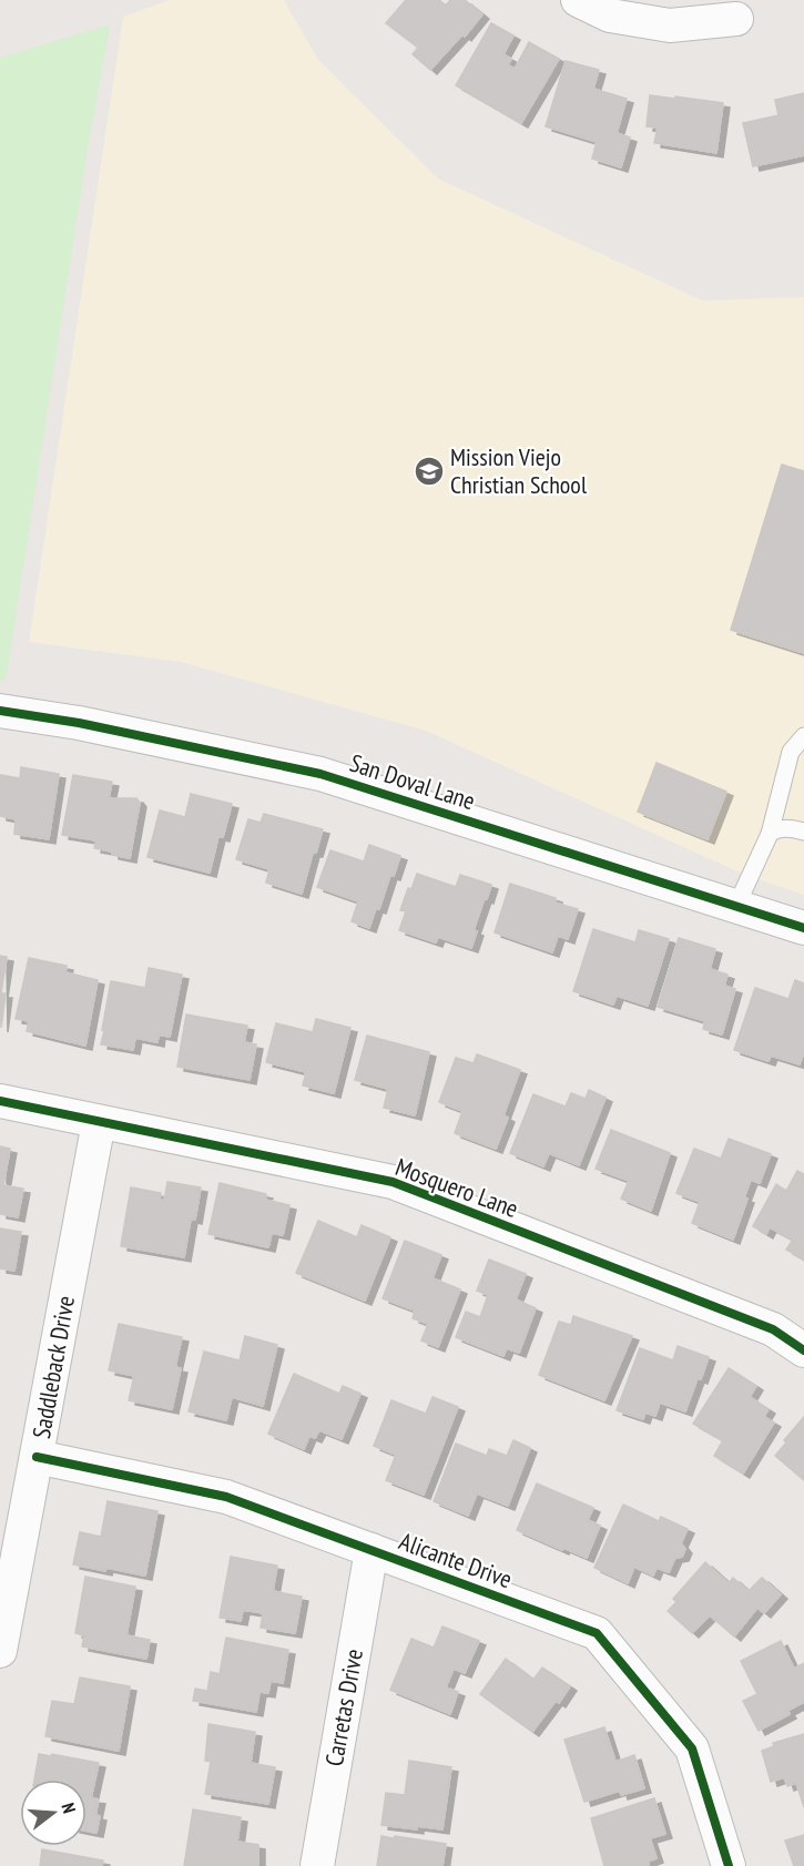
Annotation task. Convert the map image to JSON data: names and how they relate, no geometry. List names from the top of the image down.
{
  "streets": {
    "street": [
      "San Doval Lane",
      "Mosquero Lane",
      "Saddleback Drive",
      "Alicante Drive",
      "Carretas Drive"
    ]
  },
  "crossings": [
    ["Mosquero Lane", "Saddleback Drive"],
    ["Saddleback Drive", "Alicante Drive"],
    ["Alicante Drive", "Carretas Drive"]
  ],
  "places": {
    "school or university": ["Mission Viejo Christian School"]
  },
  "north": "right"
}
